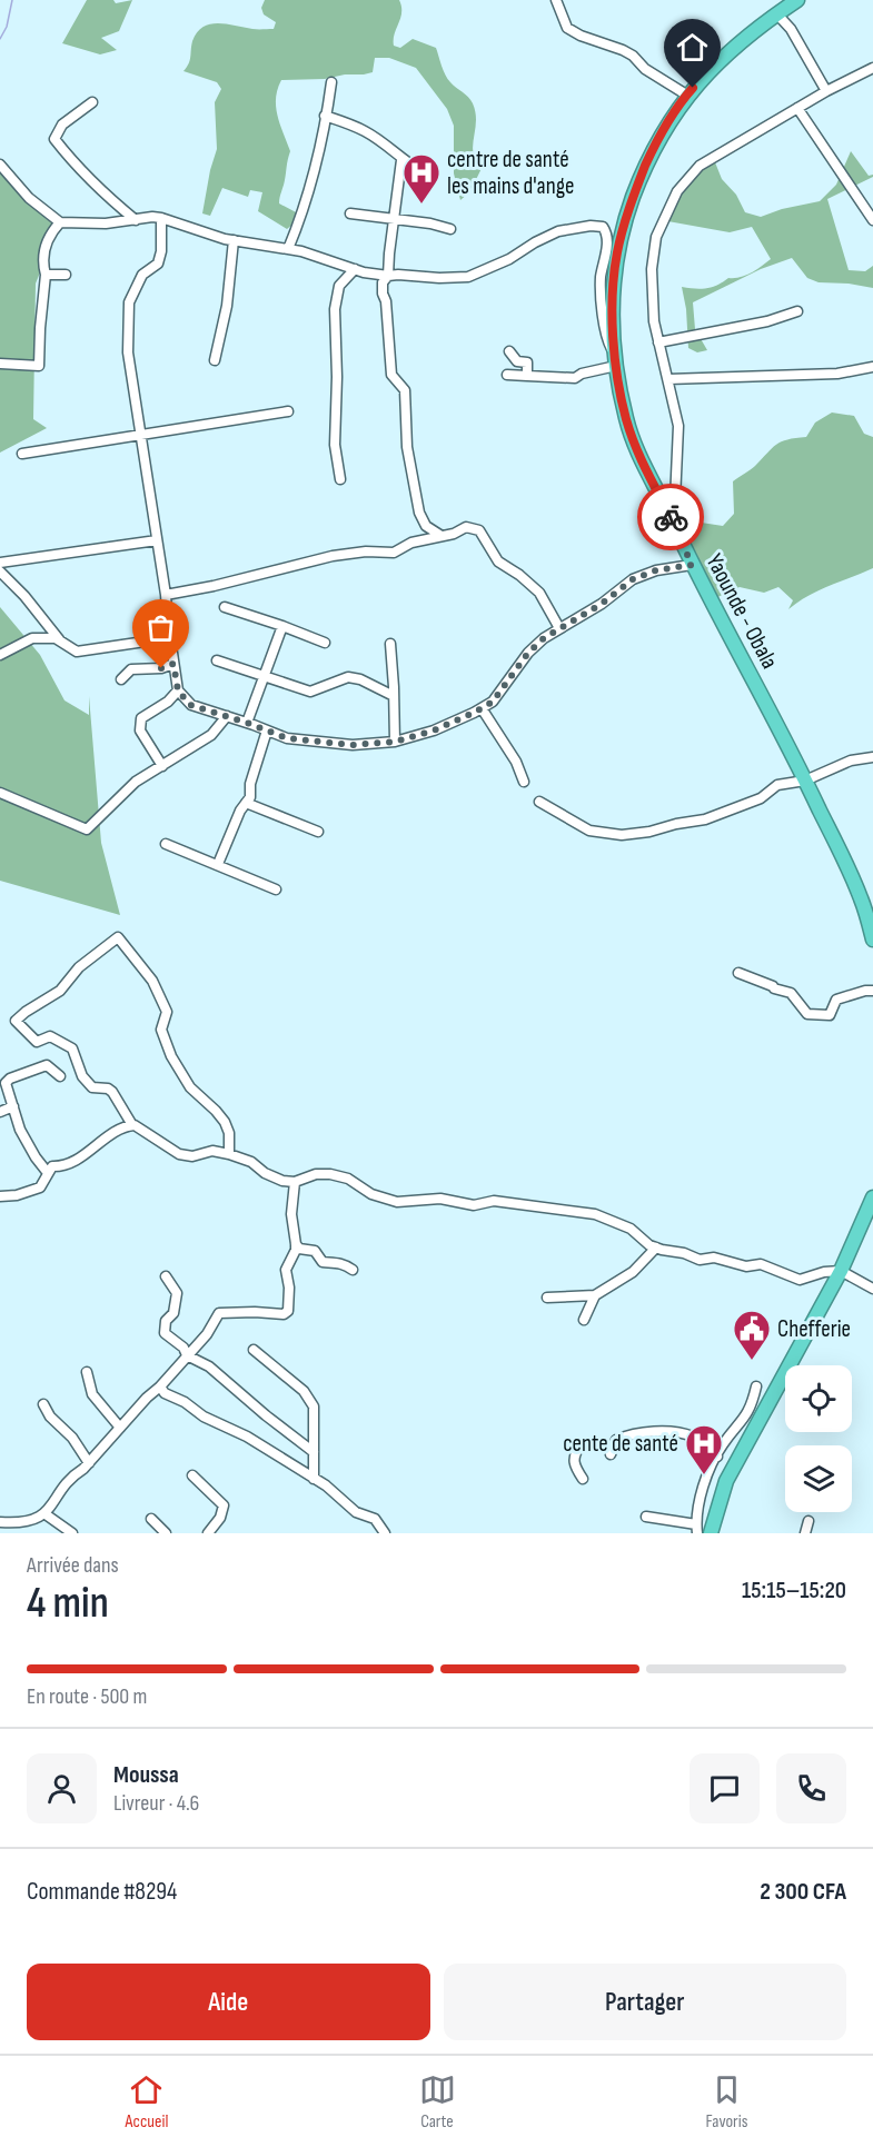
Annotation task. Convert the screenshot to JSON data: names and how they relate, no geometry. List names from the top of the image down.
{
  "streets": {
    "highway": ["Yaounde - Obala"]
  },
  "places": {
    "hospital": ["centre de santé les mains d'ange", "cente de santé"],
    "public building": ["Chefferie"]
  },
  "page": {
    "heading": ["4 min", "Arrivée dans", "15:15–15:20"],
    "panel": [
      "Moussa",
      "Livreur · 4.6",
      "Commande #8294",
      "2 300 CFA"
    ],
    "bar": "En route · 500 m",
    "buttons": ["Aide", "Partager"],
    "tabs": ["Accueil", "Carte", "Favoris"]
  }
}
